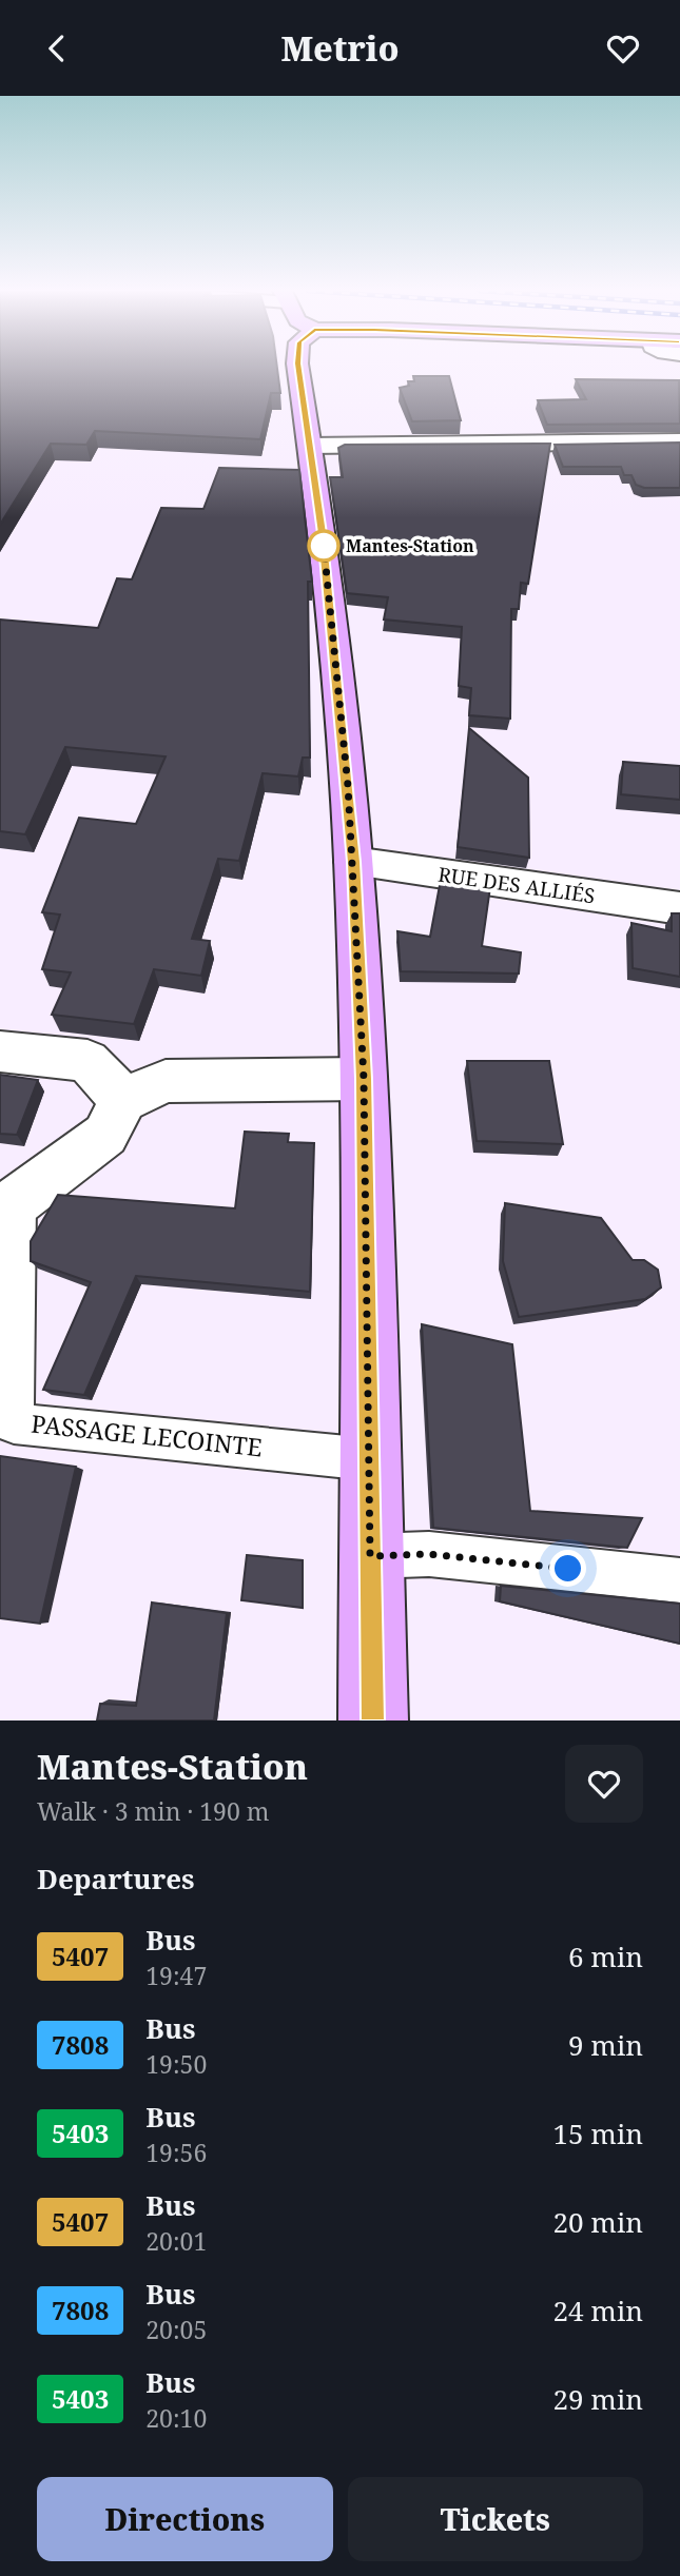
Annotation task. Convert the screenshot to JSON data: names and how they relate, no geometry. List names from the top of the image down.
{
  "streets": {
    "street": ["RUE DES ALLIÉS"],
    "lane": ["PASSAGE LECOINTE"]
  },
  "places": ["Mantes-Station"],
  "lines": ["bus line 5407"],
  "page": {
    "header": "Metrio",
    "heading": [
      ["Mantes-Station", "Walk · 3 min · 190 m"],
      "Departures"
    ],
    "list": [
      {
        "mark": "5407",
        "name": "Bus",
        "note": "19:47",
        "value": "6 min"
      },
      {
        "mark": "7808",
        "name": "Bus",
        "note": "19:50",
        "value": "9 min"
      },
      {
        "mark": "5403",
        "name": "Bus",
        "note": "19:56",
        "value": "15 min"
      },
      {
        "mark": "5407",
        "name": "Bus",
        "note": "20:01",
        "value": "20 min"
      },
      {
        "mark": "7808",
        "name": "Bus",
        "note": "20:05",
        "value": "24 min"
      },
      {
        "mark": "5403",
        "name": "Bus",
        "note": "20:10",
        "value": "29 min"
      }
    ],
    "buttons": ["Directions", "Tickets"]
  }
}
